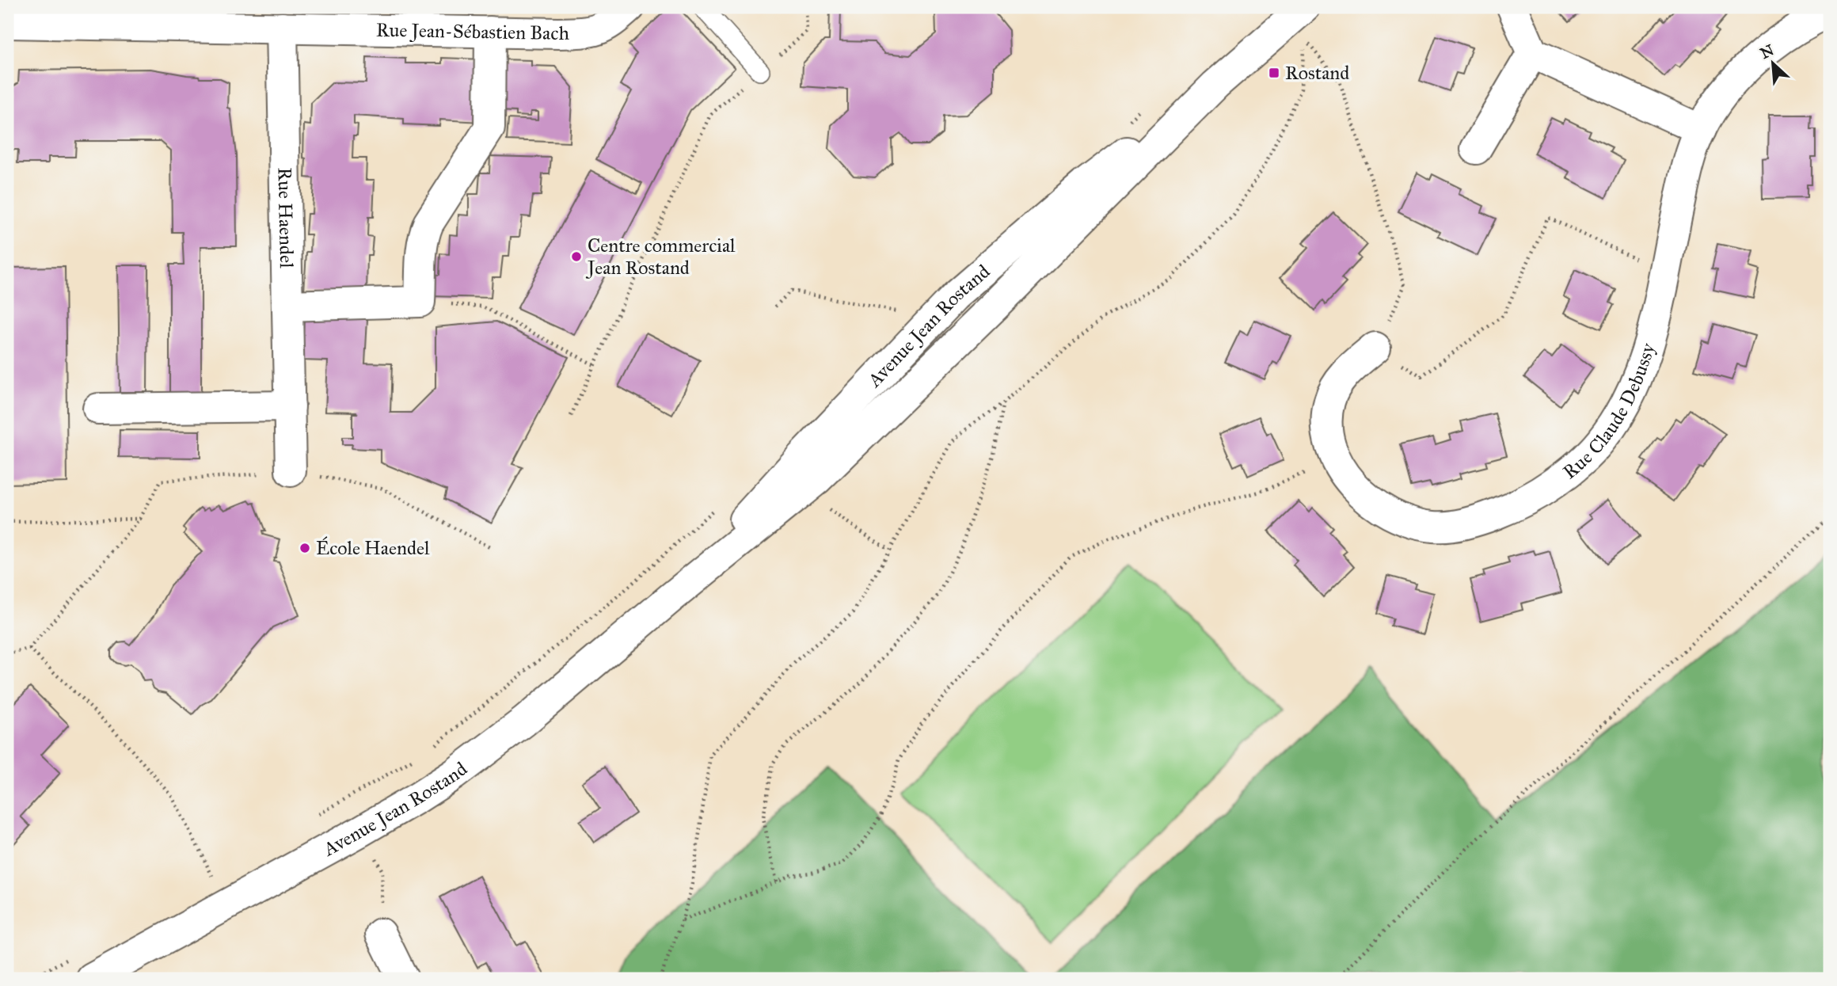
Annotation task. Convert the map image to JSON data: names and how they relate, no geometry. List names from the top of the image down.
{
  "streets": {
    "street": [
      "Rue Jean-Sébastien Bach",
      "Rue Haendel",
      "Avenue Jean Rostand",
      "Rue Claude Debussy"
    ]
  },
  "crossings": [
    ["Rue Jean-Sébastien Bach", "Rue Haendel"]
  ],
  "places": {
    "transit": ["Rostand"],
    "other": ["Centre commercial Jean Rostand", "École Haendel"]
  },
  "north": "top left"
}
